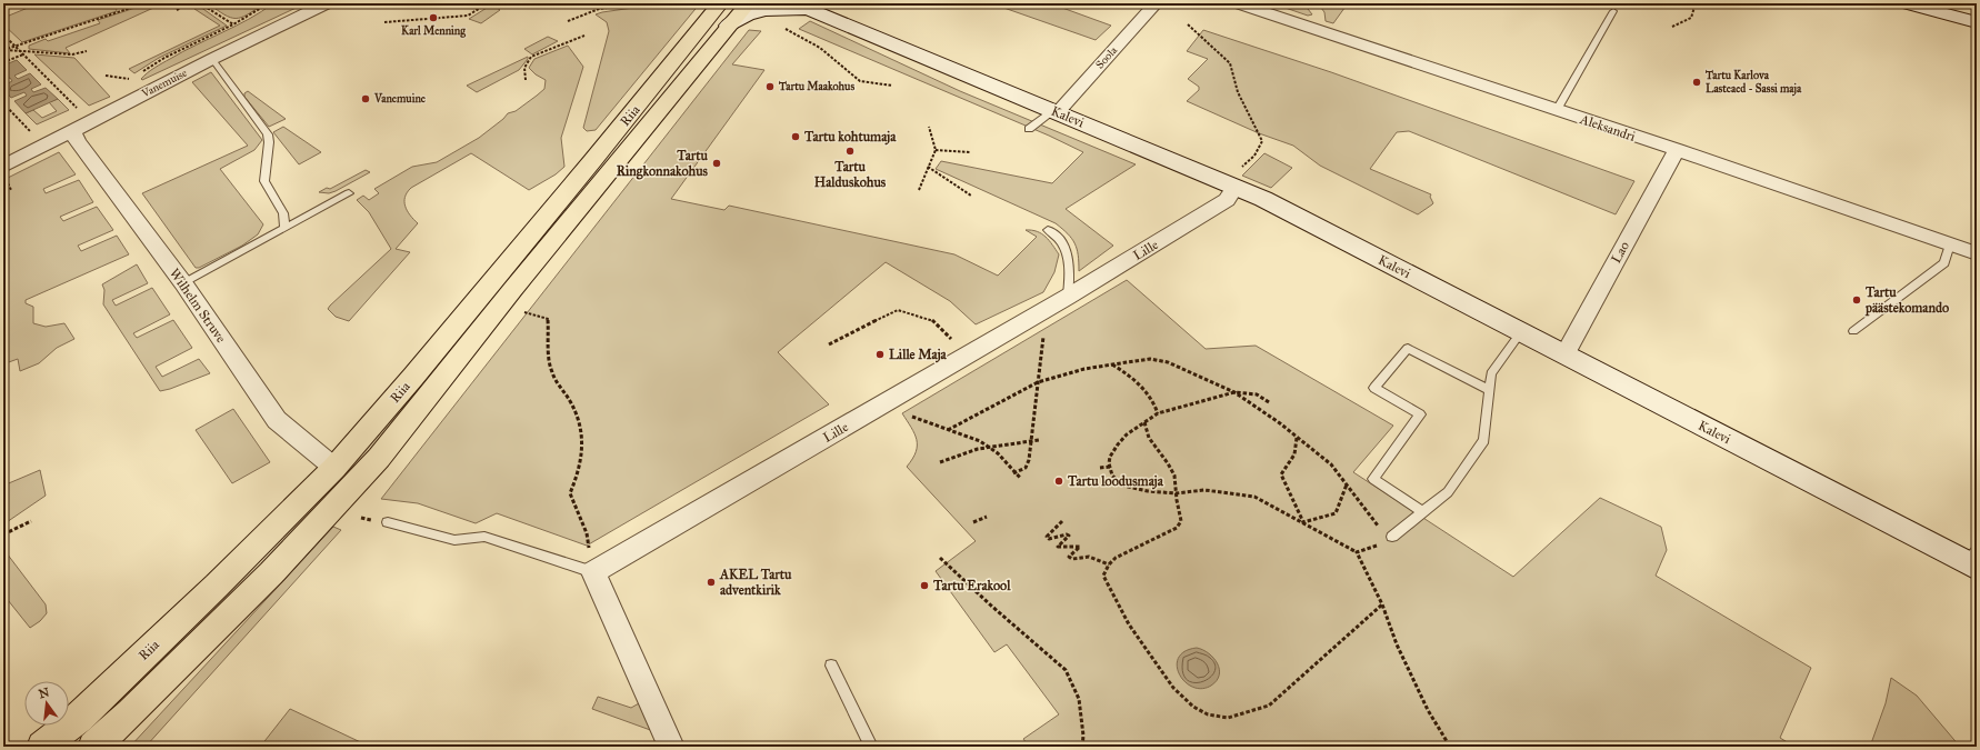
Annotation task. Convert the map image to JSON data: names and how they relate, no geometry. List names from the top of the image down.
{
  "streets": {
    "highway": ["Riia"],
    "street": [
      "Soola",
      "Vanemuise",
      "Kalevi",
      "Aleksandri",
      "Lille",
      "Lao",
      "Wilhelm Struve"
    ]
  },
  "crossings": [
    ["Soola", "Kalevi"],
    ["Vanemuise", "Wilhelm Struve"],
    ["Riia", "Wilhelm Struve"],
    ["Kalevi", "Lille"],
    ["Kalevi", "Lao"],
    ["Aleksandri", "Lao"]
  ],
  "places": [
    "Karl Menning",
    "Tartu Karlova Lasteaed - Sassi maja",
    "Tartu Maakohus",
    "Vanemuine",
    "Tartu kohtumaja",
    "Tartu Halduskohus",
    "Tartu Ringkonnakohus",
    "Tartu päästekomando",
    "Lille Maja",
    "Tartu loodusmaja",
    "AKEL Tartu adventkirik",
    "Tartu Erakool"
  ],
  "north": "top"
}
